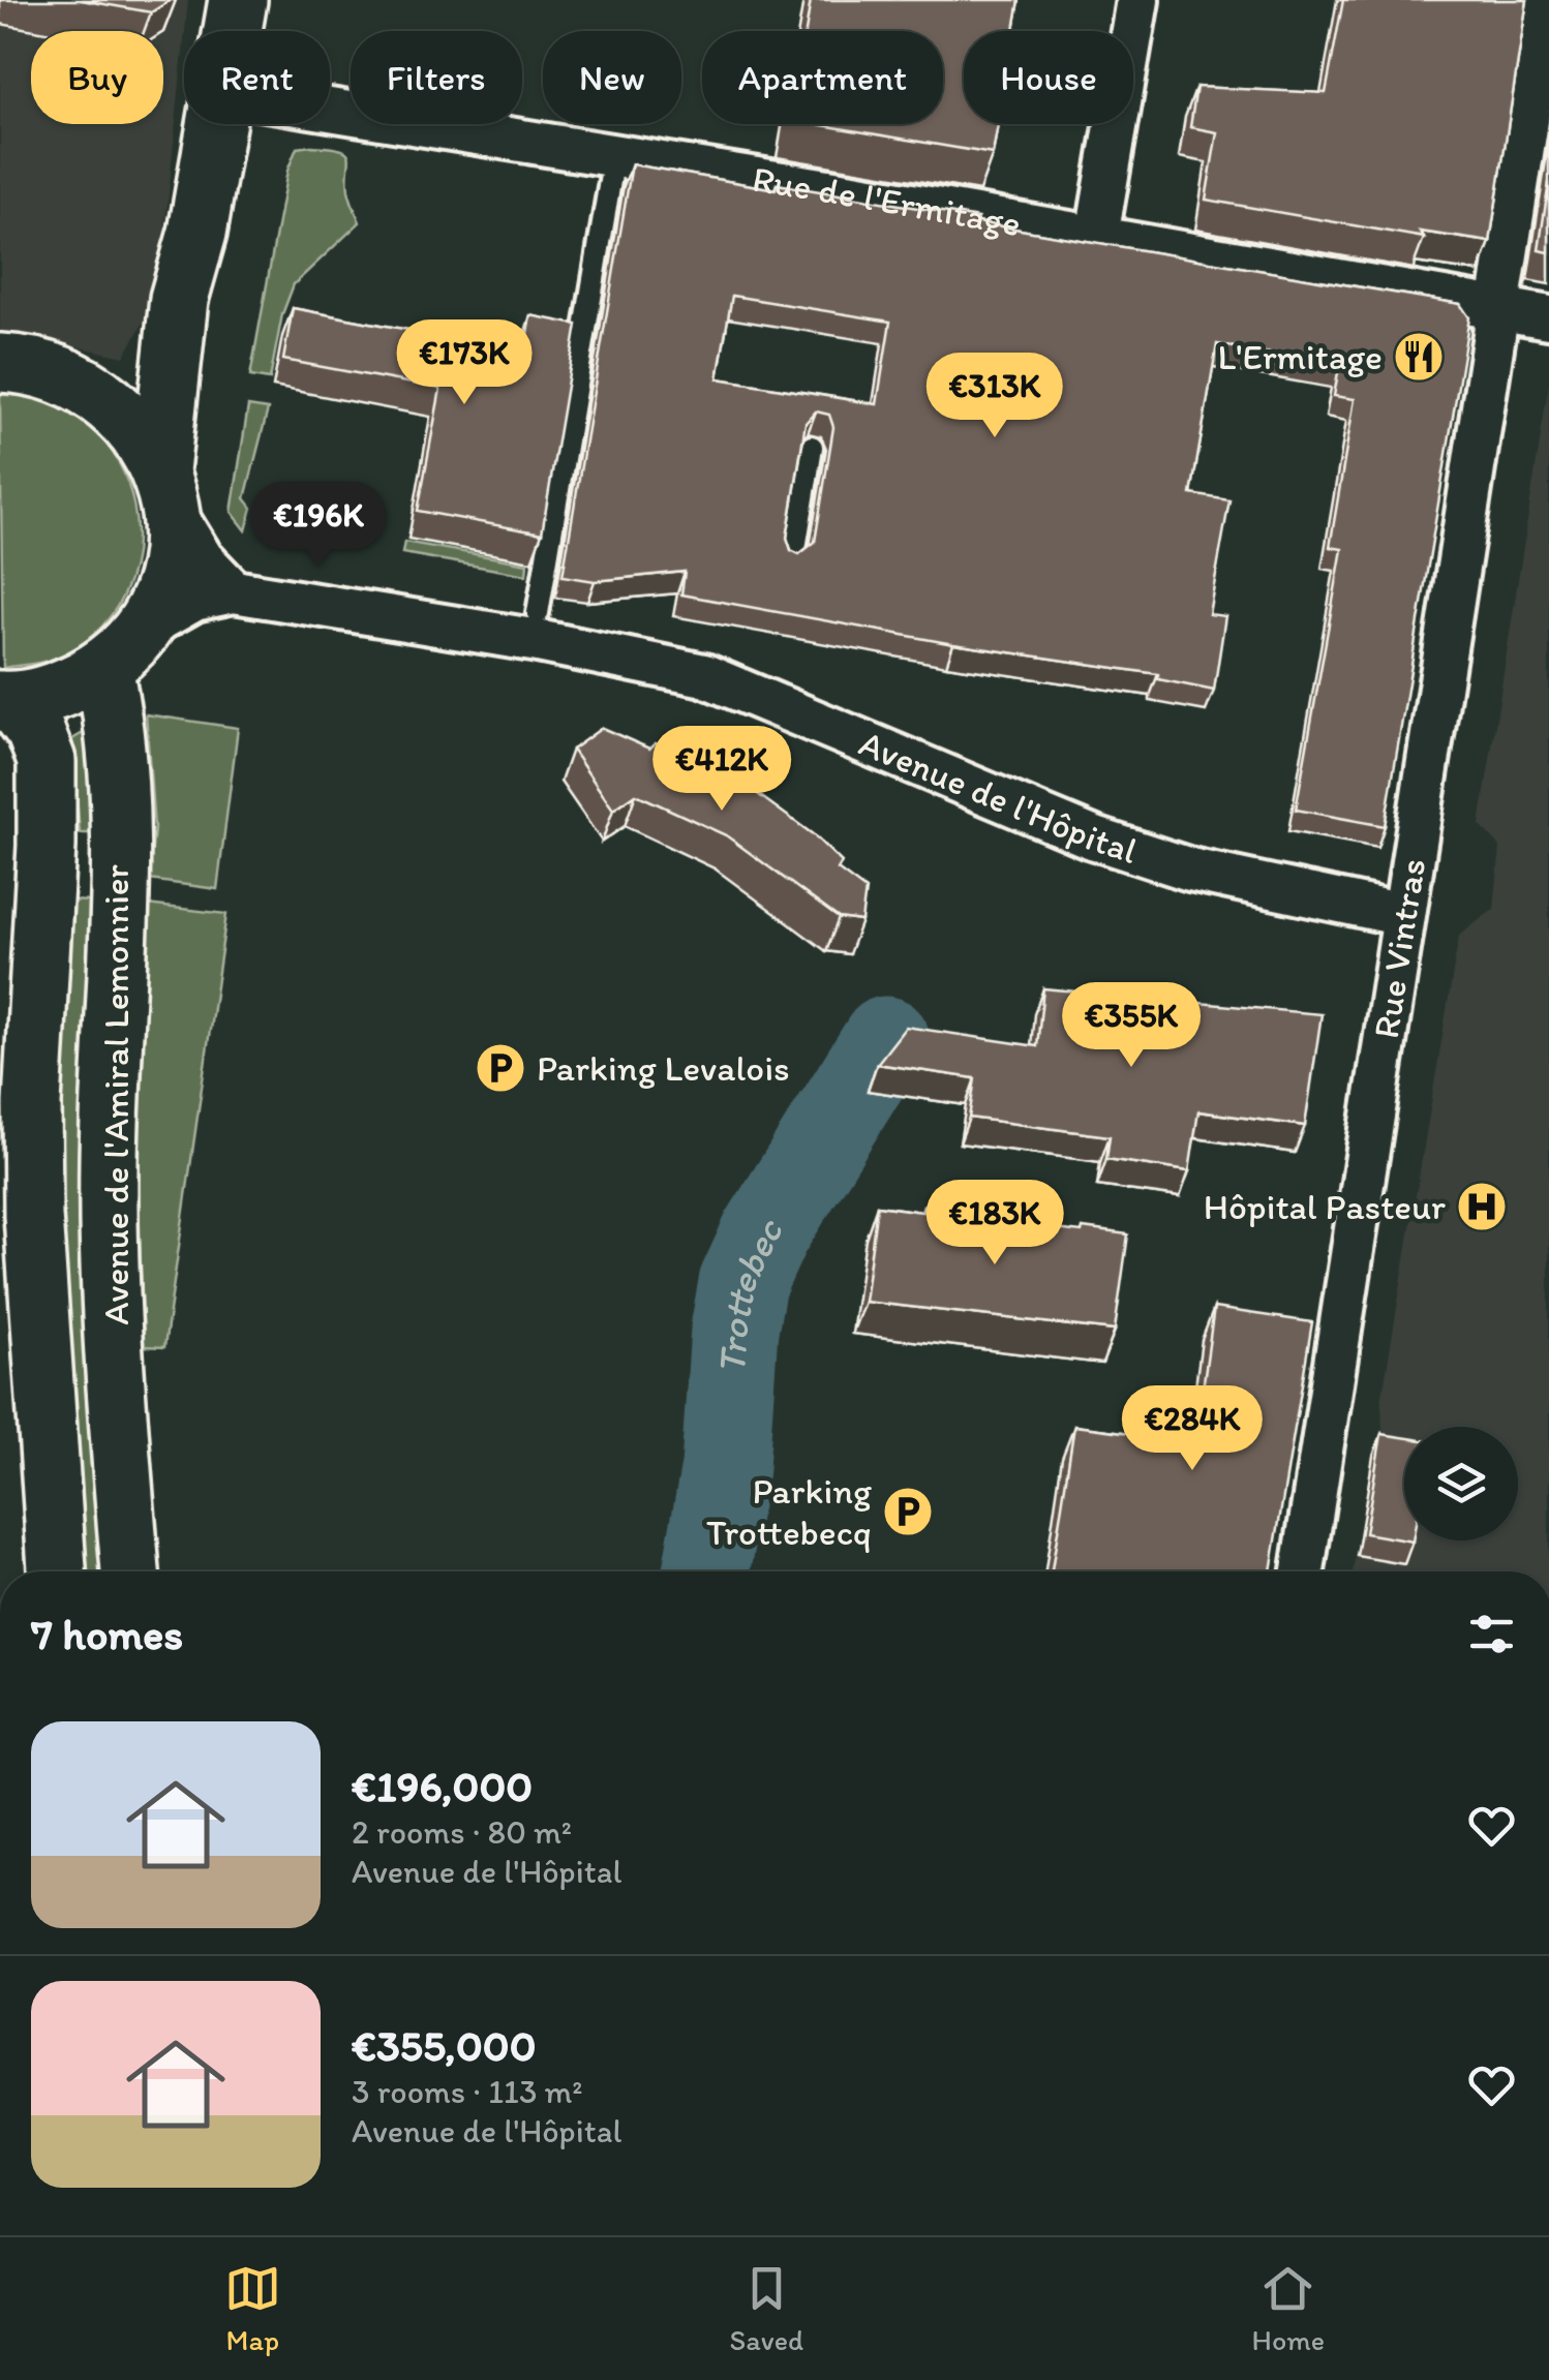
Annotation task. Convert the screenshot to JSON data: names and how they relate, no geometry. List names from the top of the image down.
{
  "streets": {
    "main road": ["Avenue de l'Amiral Lemonnier"],
    "street": ["Rue de l'Ermitage", "Avenue de l'Hôpital", "Rue Vintras"]
  },
  "crossings": [
    ["Rue de l'Ermitage", "Rue Vintras"],
    ["Avenue de l'Hôpital", "Rue Vintras"],
    ["Avenue de l'Hôpital", "Avenue de l'Amiral Lemonnier"]
  ],
  "water": ["Trottebec"],
  "places": {
    "restaurant": ["L'Ermitage"],
    "parking": ["Parking Levalois", "Parking Trottebecq"],
    "hospital": ["Hôpital Pasteur"]
  },
  "page": {
    "chip": [
      "Buy",
      "Rent",
      "Filters",
      "New",
      "Apartment",
      "House"
    ],
    "price": [
      "€173K",
      "€313K",
      "€196K",
      "€412K",
      "€355K",
      "€183K",
      "€284K"
    ],
    "heading": "7 homes",
    "list": [
      {
        "name": "€196,000",
        "note": "2 rooms · 80 m² · Avenue de l'Hôpital"
      },
      {
        "name": "€355,000",
        "note": "3 rooms · 113 m² · Avenue de l'Hôpital"
      }
    ],
    "tabs": ["Map", "Saved", "Home"]
  }
}
